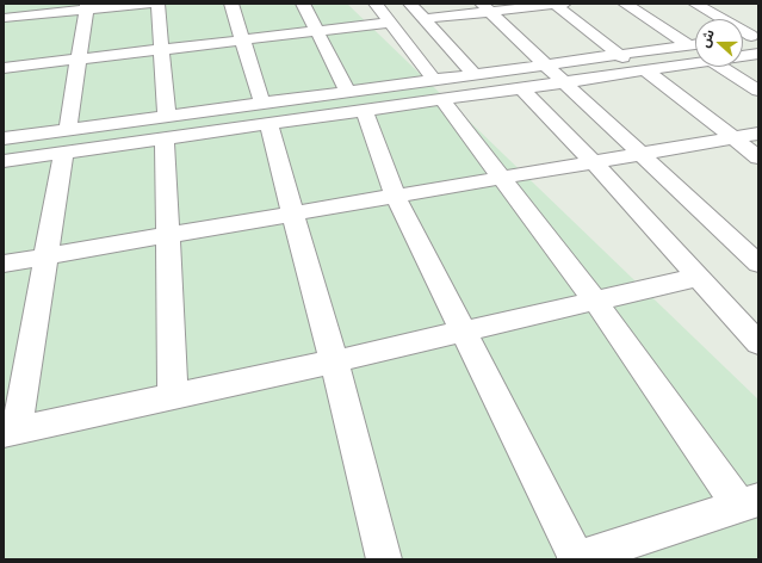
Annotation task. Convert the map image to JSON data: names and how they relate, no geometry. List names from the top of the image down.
{
  "north": "left"
}
